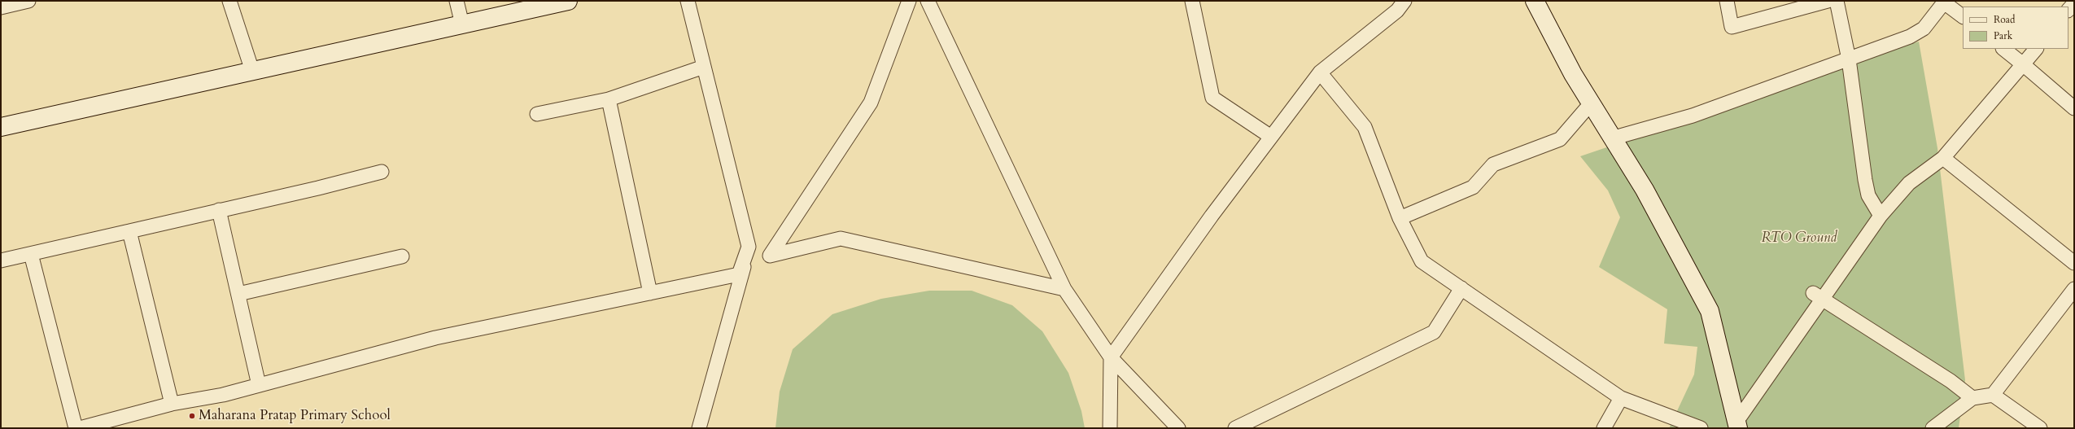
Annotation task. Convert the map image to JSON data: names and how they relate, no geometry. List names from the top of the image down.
{
  "parks": ["RTO Ground"],
  "places": ["Maharana Pratap Primary School"],
  "legend": ["Road", "Park"]
}
